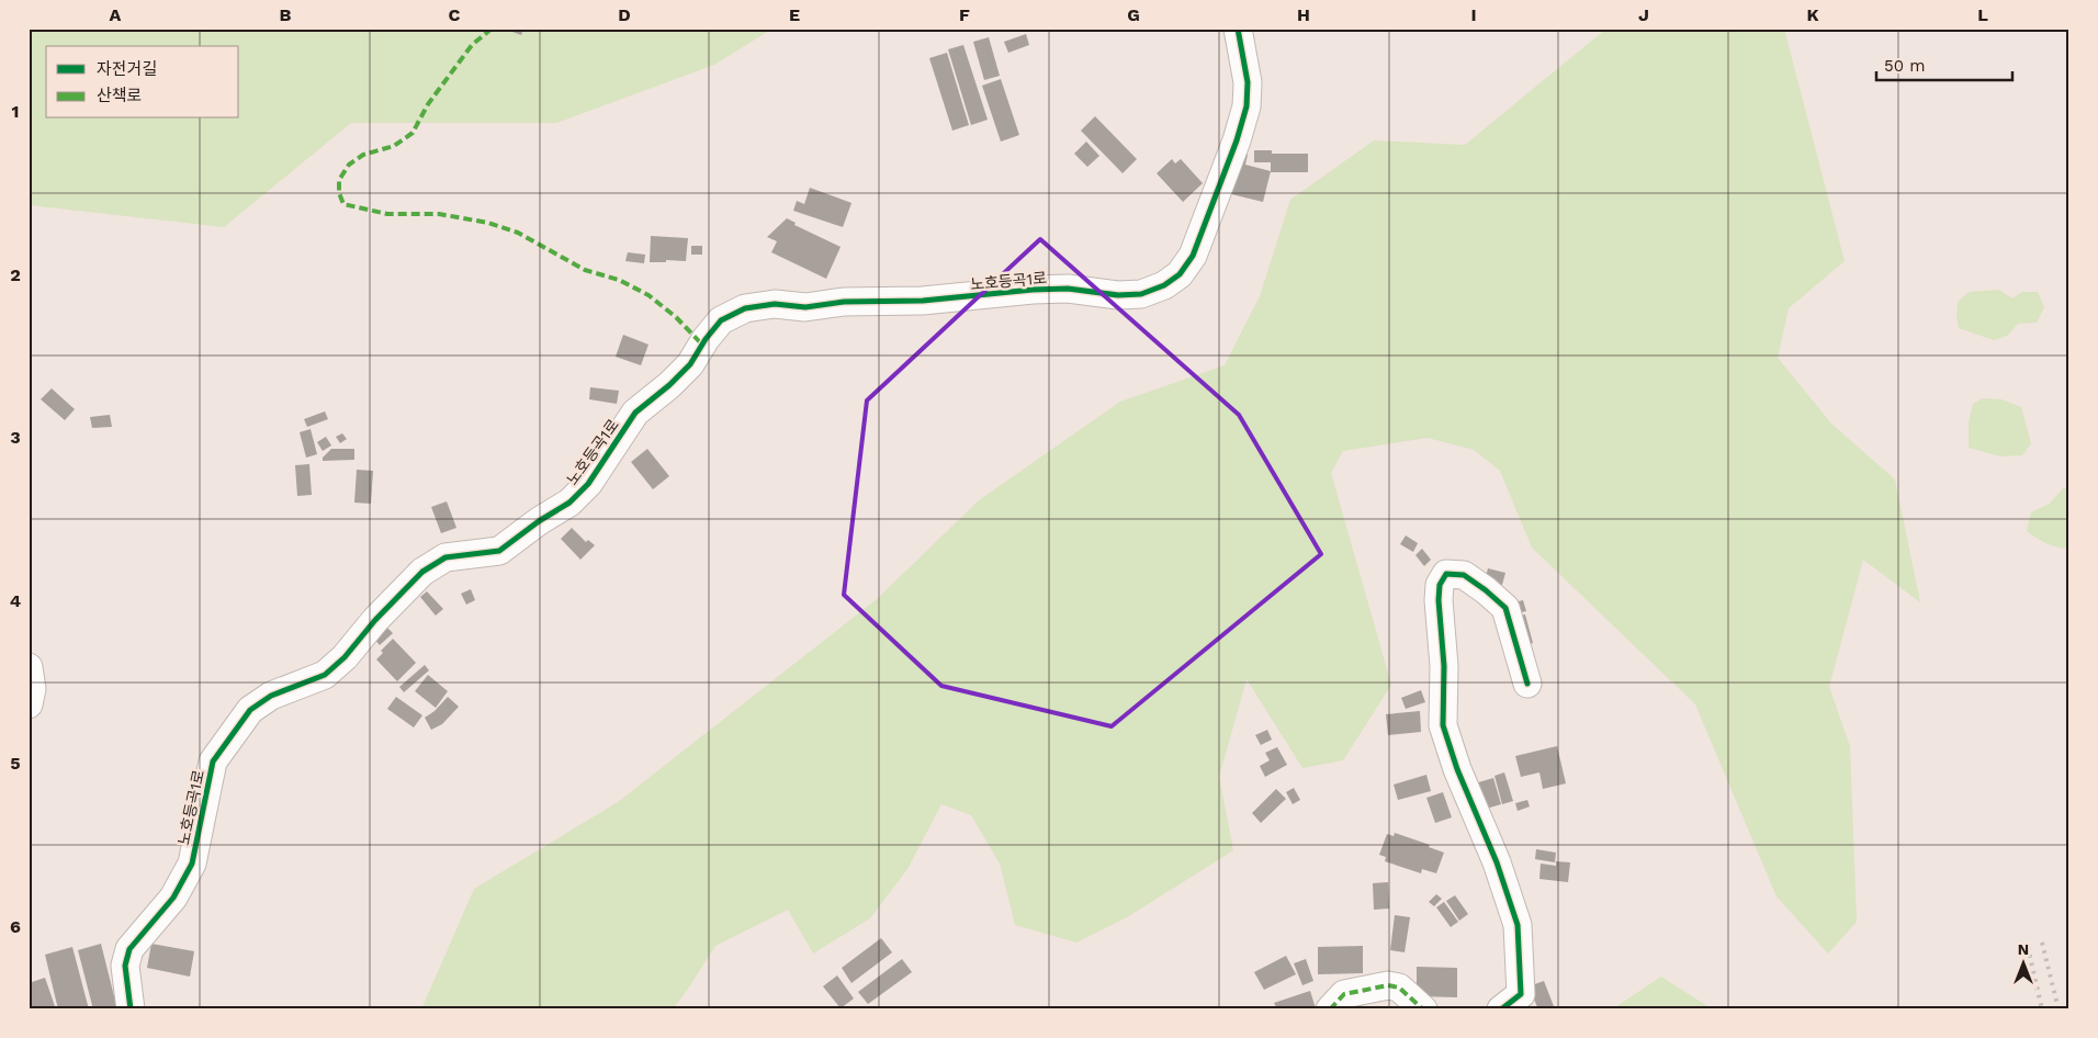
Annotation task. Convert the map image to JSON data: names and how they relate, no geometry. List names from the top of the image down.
{
  "streets": {
    "street": ["노호등곡1로"]
  },
  "legend": ["자전거길", "산책로"],
  "scale_bar": "50 m",
  "north": "top",
  "grid": {
    "columns": [
      "A",
      "B",
      "C",
      "D",
      "E",
      "F",
      "G",
      "H",
      "I",
      "J",
      "K",
      "L"
    ],
    "rows": [
      "1",
      "2",
      "3",
      "4",
      "5",
      "6"
    ]
  }
}
